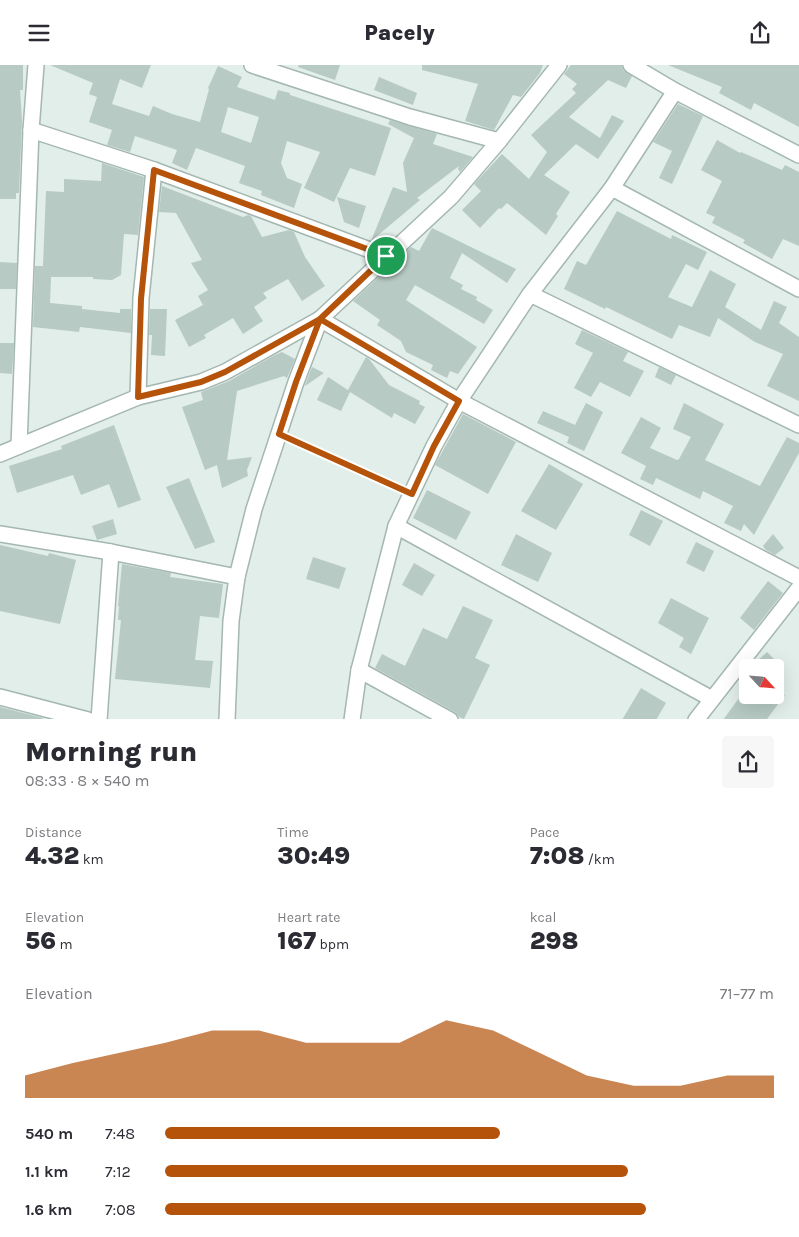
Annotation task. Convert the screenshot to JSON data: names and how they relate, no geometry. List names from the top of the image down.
{
  "north": "bottom right",
  "page": {
    "header": "Pacely",
    "heading": ["Morning run", "08:33 · 8 × 540 m"],
    "stats": [
      ["Distance", "4.32 km"],
      ["Time", "30:49"],
      ["Pace", "7:08 /km"],
      ["Elevation", "56 m"],
      ["Heart rate", "167 bpm"],
      ["kcal", "298"]
    ],
    "chart": ["Elevation", "71–77 m"],
    "list": [
      {
        "name": "540 m",
        "note": "7:48"
      },
      {
        "name": "1.1 km",
        "note": "7:12"
      },
      {
        "name": "1.6 km",
        "note": "7:08"
      }
    ]
  }
}
